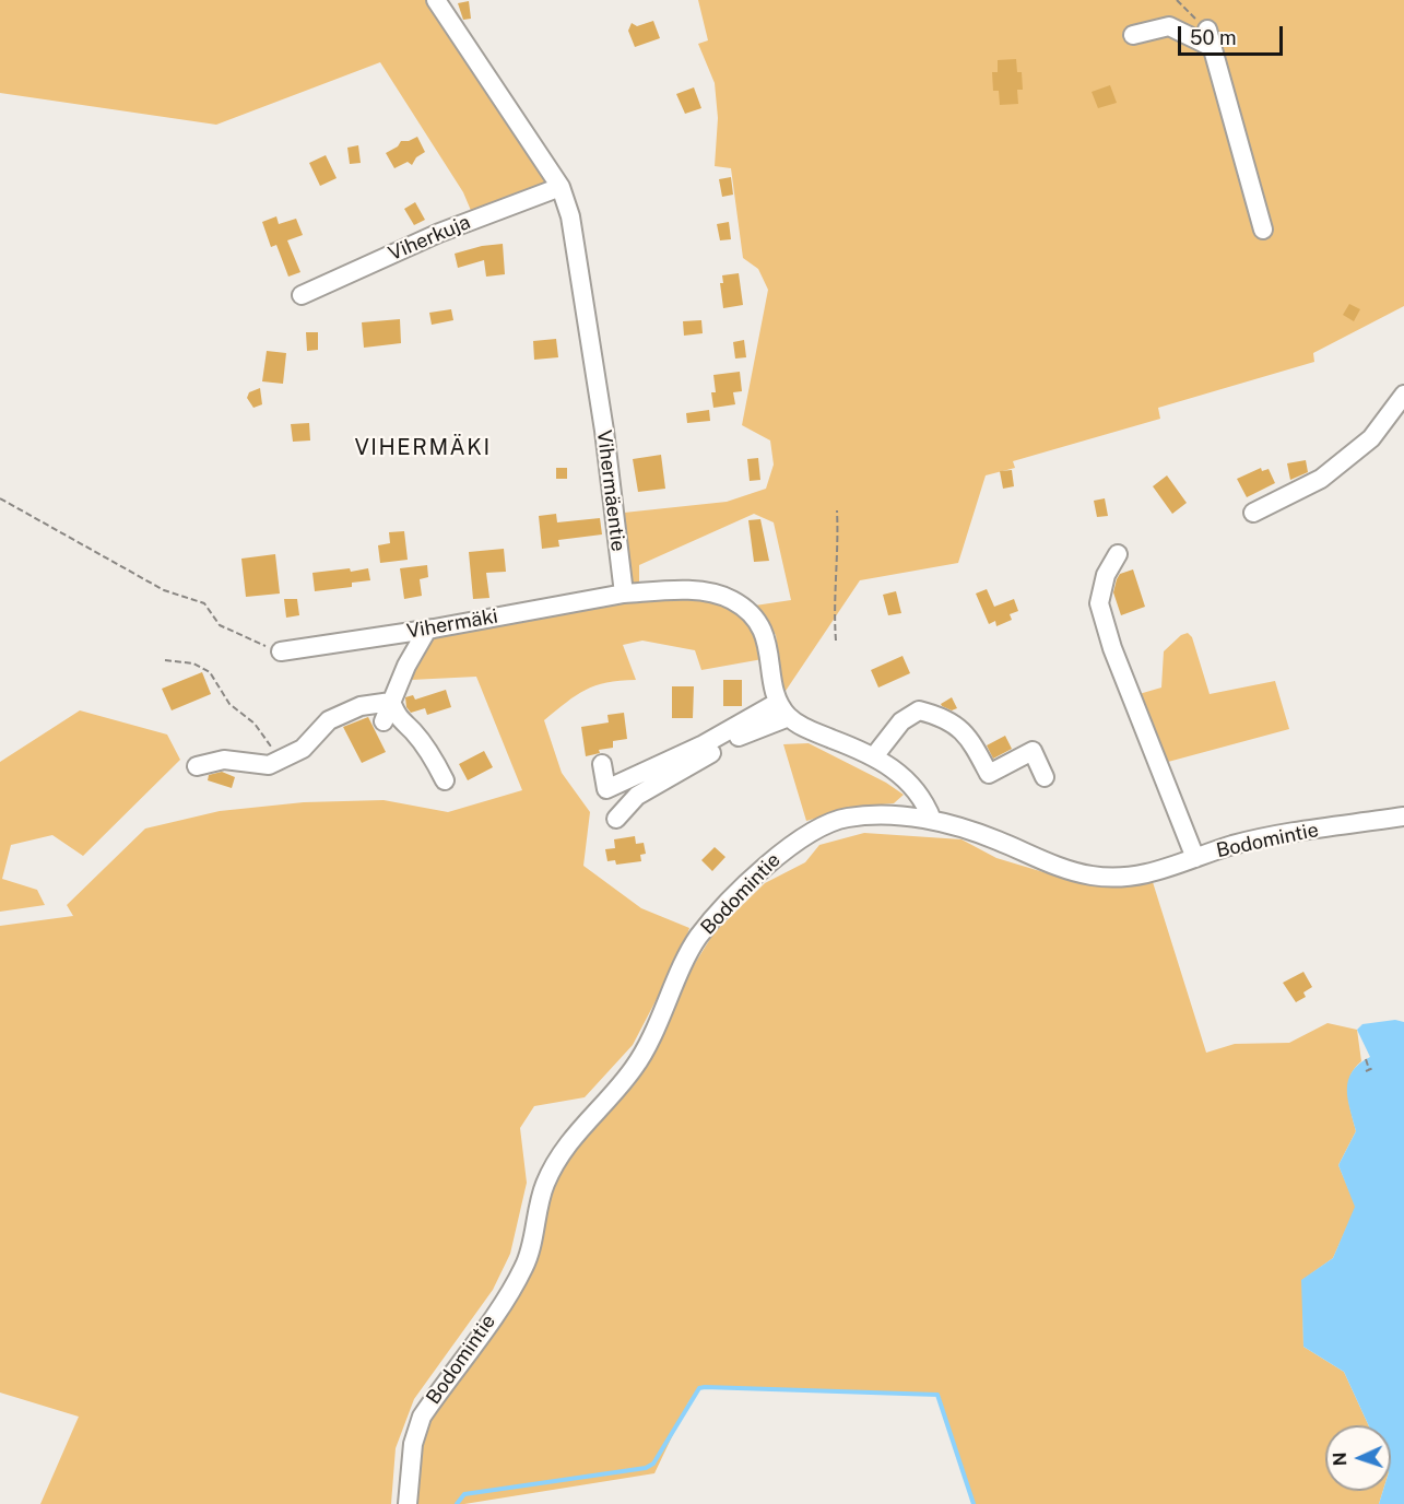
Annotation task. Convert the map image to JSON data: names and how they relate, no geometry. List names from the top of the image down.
{
  "streets": {
    "street": [
      "Viherkuja",
      "Vihermäentie",
      "Vihermäki",
      "Bodomintie"
    ]
  },
  "crossings": [
    ["Viherkuja", "Vihermäentie"],
    ["Vihermäentie", "Vihermäki"]
  ],
  "districts": ["VIHERMÄKI"],
  "scale_bar": "50 m",
  "north": "left"
}
